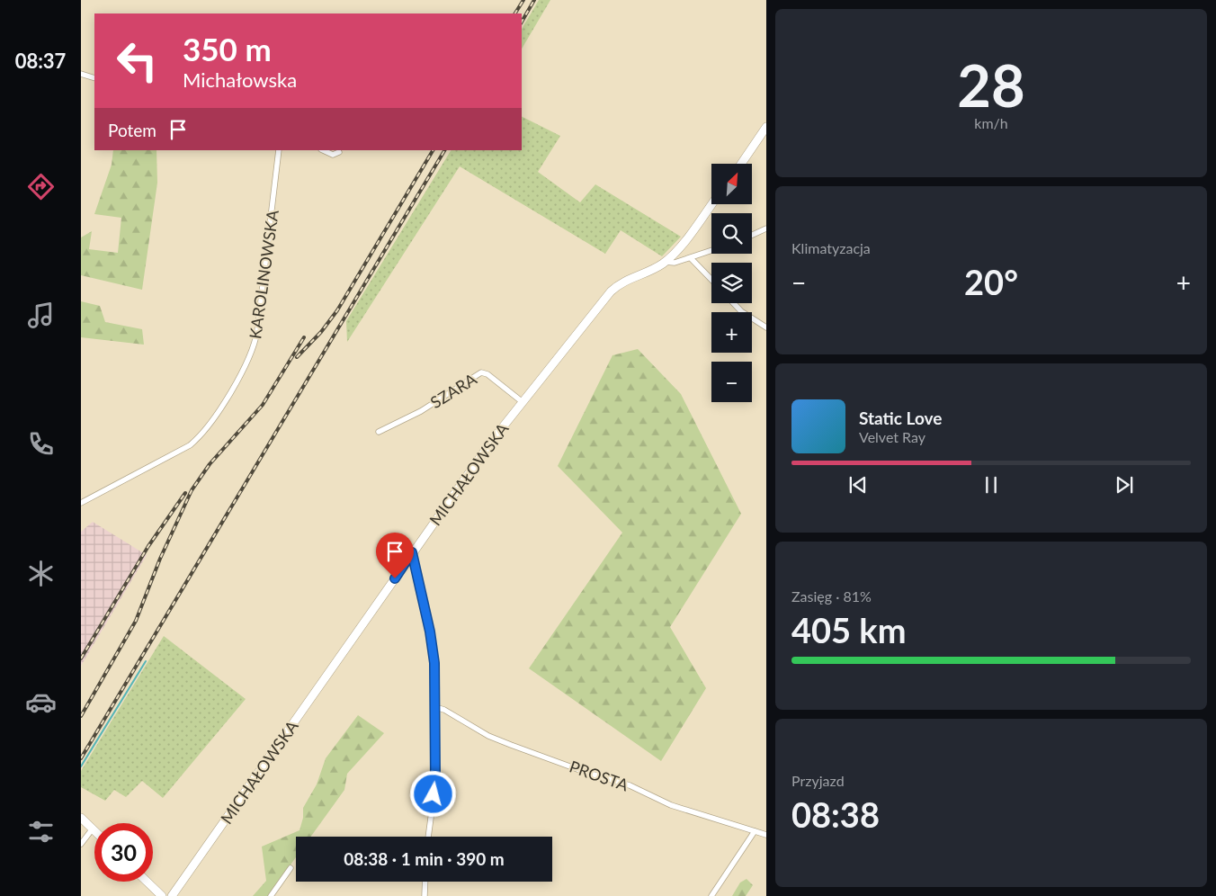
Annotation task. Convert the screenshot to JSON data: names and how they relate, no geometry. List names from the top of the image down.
{
  "streets": {
    "street": [
      "KAROLINOWSKA",
      "SZARA",
      "MICHAŁOWSKA",
      "PROSTA"
    ]
  },
  "crossings": [
    ["SZARA", "MICHAŁOWSKA"]
  ],
  "north": "top right",
  "page": {
    "tabs": "08:37",
    "tile": [
      ["28", "km/h"],
      "Klimatyzacja",
      ["Zasięg · 81%", "405 km"],
      ["Przyjazd", "08:38"]
    ],
    "turn": ["350 m", "Michałowska"],
    "then": "Potem",
    "map_buttons": ["+", "−"],
    "heat": ["−", "20°", "+"],
    "song": ["Static Love", "Velvet Ray"],
    "limit": "30",
    "trip": "08:38 · 1 min · 390 m"
  }
}
